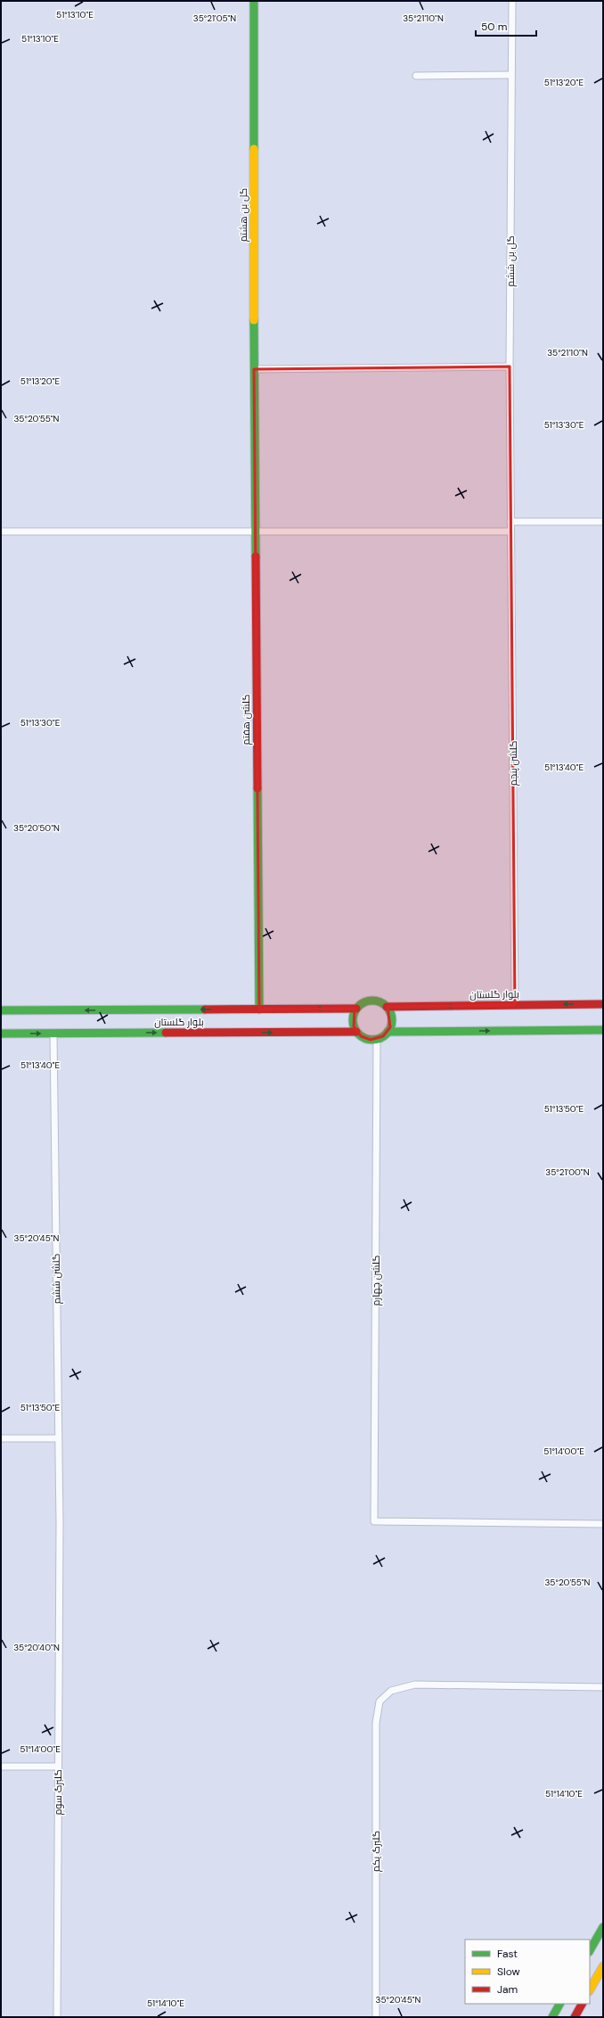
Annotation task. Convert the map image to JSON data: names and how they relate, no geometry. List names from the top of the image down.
{
  "streets": {
    "street": [
      "گل بن هشتم",
      "گل بن ششم",
      "گلشن هفتم",
      "گلشن پنجم",
      "بلوار گلستان",
      "گلشن ششم",
      "گلشن چهارم",
      "گلبرگ سوم",
      "گلبرگ یکم"
    ]
  },
  "crossings": [
    ["گل بن هشتم", "گلشن هفتم"],
    ["گل بن ششم", "گلشن پنجم"],
    ["گلشن هفتم", "بلوار گلستان"],
    ["گلشن پنجم", "بلوار گلستان"],
    ["بلوار گلستان", "گلشن ششم"],
    ["بلوار گلستان", "گلشن چهارم"],
    ["گلشن ششم", "گلبرگ سوم"]
  ],
  "legend": ["Fast", "Slow", "Jam"],
  "scale_bar": "50 m",
  "coordinates": [
    "51°13'10\"E",
    "35°21'05\"N",
    "35°21'10\"N",
    "51°13'20\"E",
    "35°20'55\"N",
    "51°13'30\"E",
    "51°13'40\"E",
    "35°20'50\"N",
    "51°13'50\"E",
    "35°21'00\"N",
    "35°20'45\"N",
    "51°14'00\"E",
    "35°20'40\"N",
    "51°14'10\"E"
  ]
}
